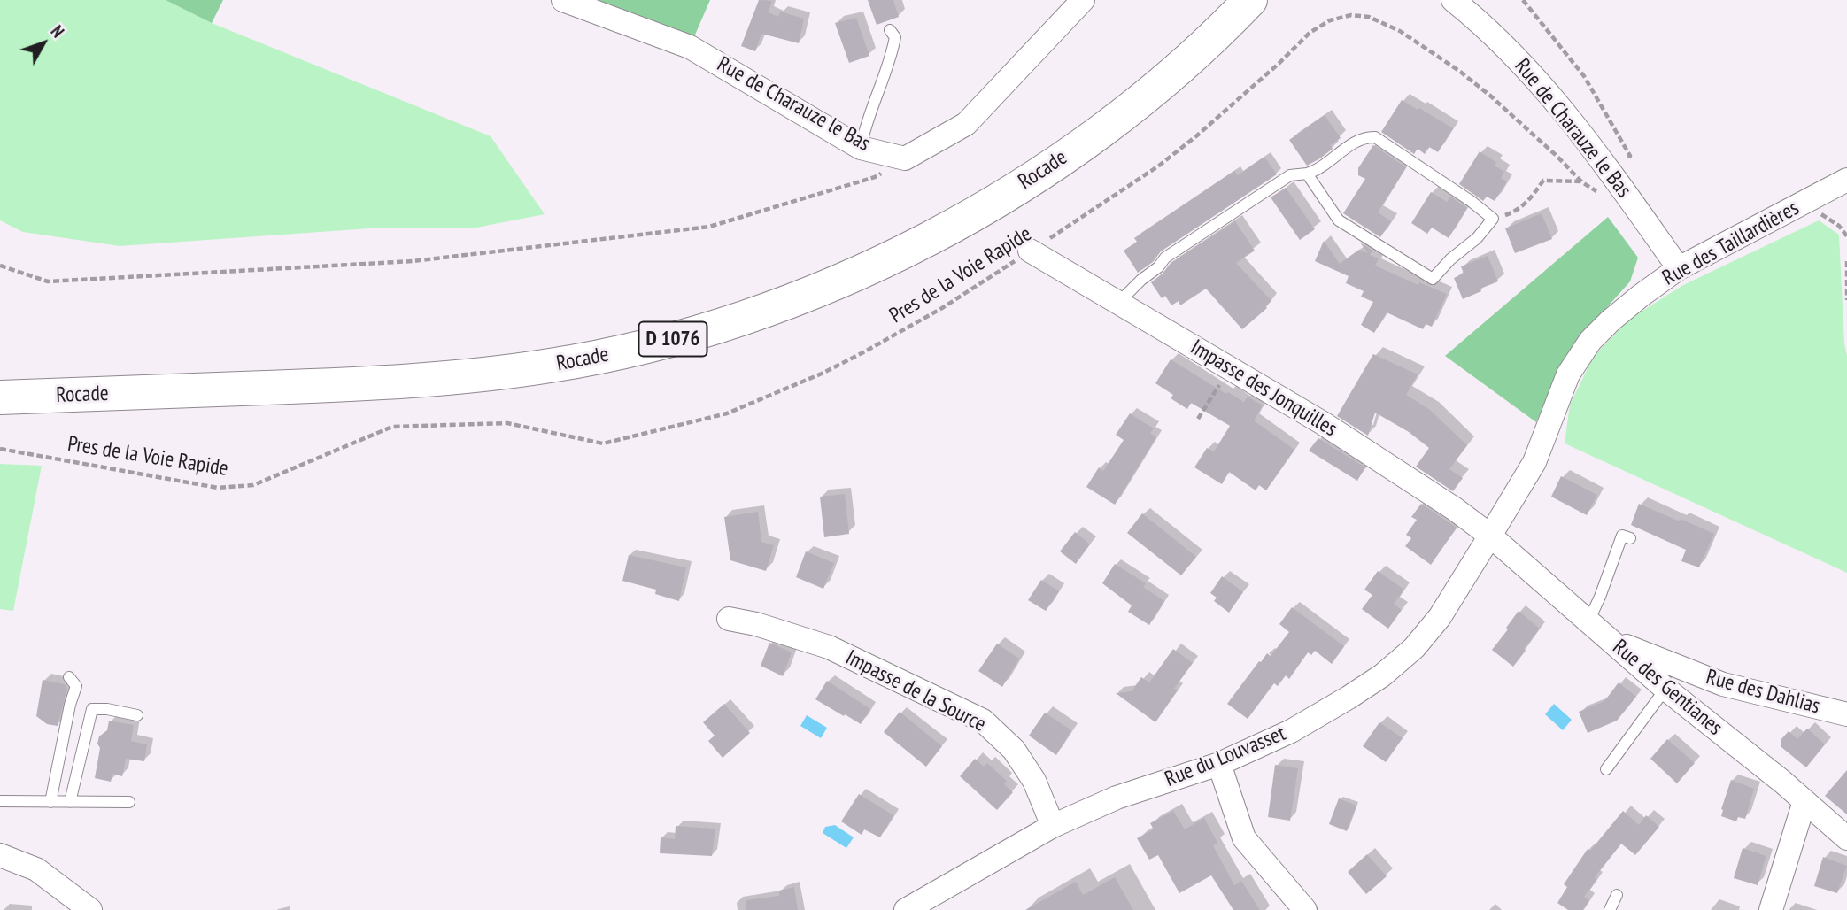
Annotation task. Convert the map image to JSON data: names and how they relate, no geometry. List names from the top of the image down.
{
  "streets": {
    "main road": ["Rocade", "D 1076"],
    "street": [
      "Rue de Charauze le Bas",
      "Rue des Taillardières",
      "Impasse des Jonquilles",
      "Rue des Gentianes",
      "Impasse de la Source",
      "Rue des Dahlias",
      "Rue du Louvasset"
    ],
    "path": ["Pres de la Voie Rapide"]
  },
  "crossings": [
    ["Rue de Charauze le Bas", "Rue des Taillardières"],
    ["Rue des Taillardières", "Impasse des Jonquilles"],
    ["Rue des Taillardières", "Rue des Gentianes"],
    ["Rue des Taillardières", "Rue du Louvasset"],
    ["Pres de la Voie Rapide", "Impasse des Jonquilles"],
    ["Impasse des Jonquilles", "Rue des Gentianes"],
    ["Impasse des Jonquilles", "Rue du Louvasset"],
    ["Rue des Gentianes", "Rue des Dahlias"],
    ["Rue des Gentianes", "Rue du Louvasset"],
    ["Impasse de la Source", "Rue du Louvasset"]
  ],
  "north": "top right"
}
